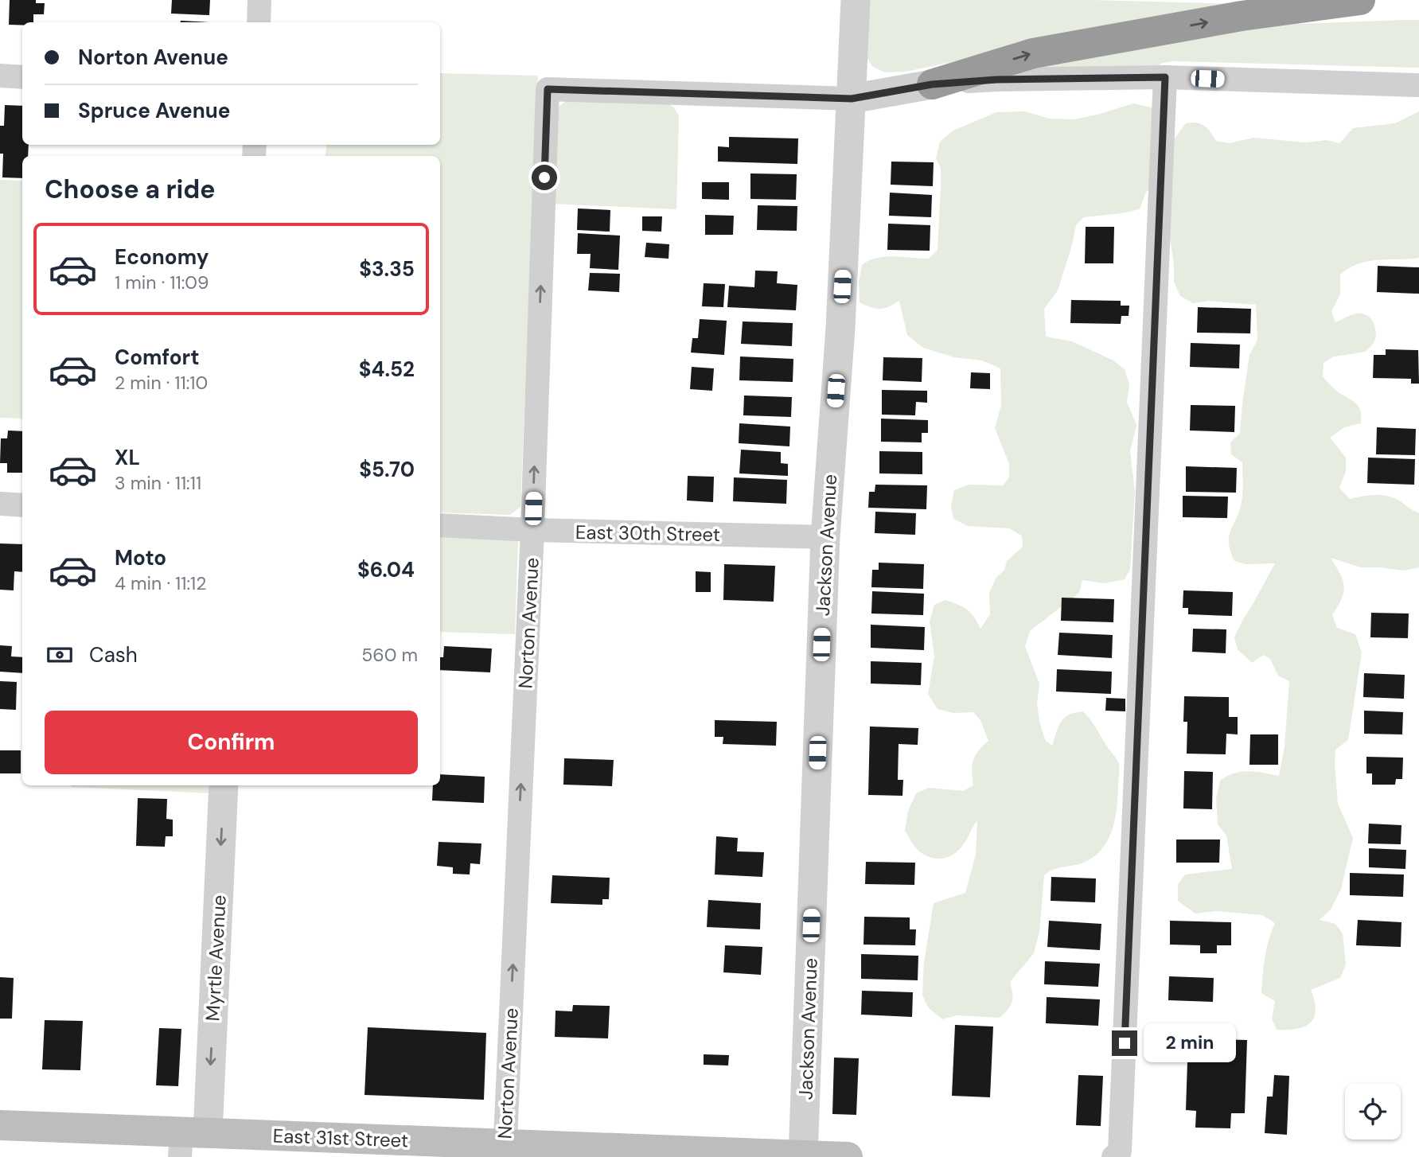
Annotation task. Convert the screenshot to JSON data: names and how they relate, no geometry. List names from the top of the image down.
{
  "streets": {
    "main road": ["East 31st Street"],
    "street": [
      "East 30th Street",
      "Jackson Avenue",
      "Norton Avenue",
      "Myrtle Avenue"
    ]
  },
  "crossings": [
    ["East 30th Street", "Jackson Avenue"],
    ["East 30th Street", "Norton Avenue"],
    ["Jackson Avenue", "Norton Avenue"],
    ["Jackson Avenue", "East 31st Street"],
    ["Norton Avenue", "East 31st Street"],
    ["Myrtle Avenue", "East 31st Street"]
  ],
  "one_way": ["Norton Avenue", "Myrtle Avenue"],
  "page": {
    "banner": ["Norton Avenue", "Spruce Avenue"],
    "heading": "Choose a ride",
    "list": [
      {
        "name": "Economy",
        "note": "1 min · 11:09",
        "value": "$3.35"
      },
      {
        "name": "Comfort",
        "note": "2 min · 11:10",
        "value": "$4.52"
      },
      {
        "name": "XL",
        "note": "3 min · 11:11",
        "value": "$5.70"
      },
      {
        "name": "Moto",
        "note": "4 min · 11:12",
        "value": "$6.04"
      }
    ],
    "pay": ["Cash", "560 m"],
    "buttons": "Confirm",
    "bubble": "2 min"
  }
}
